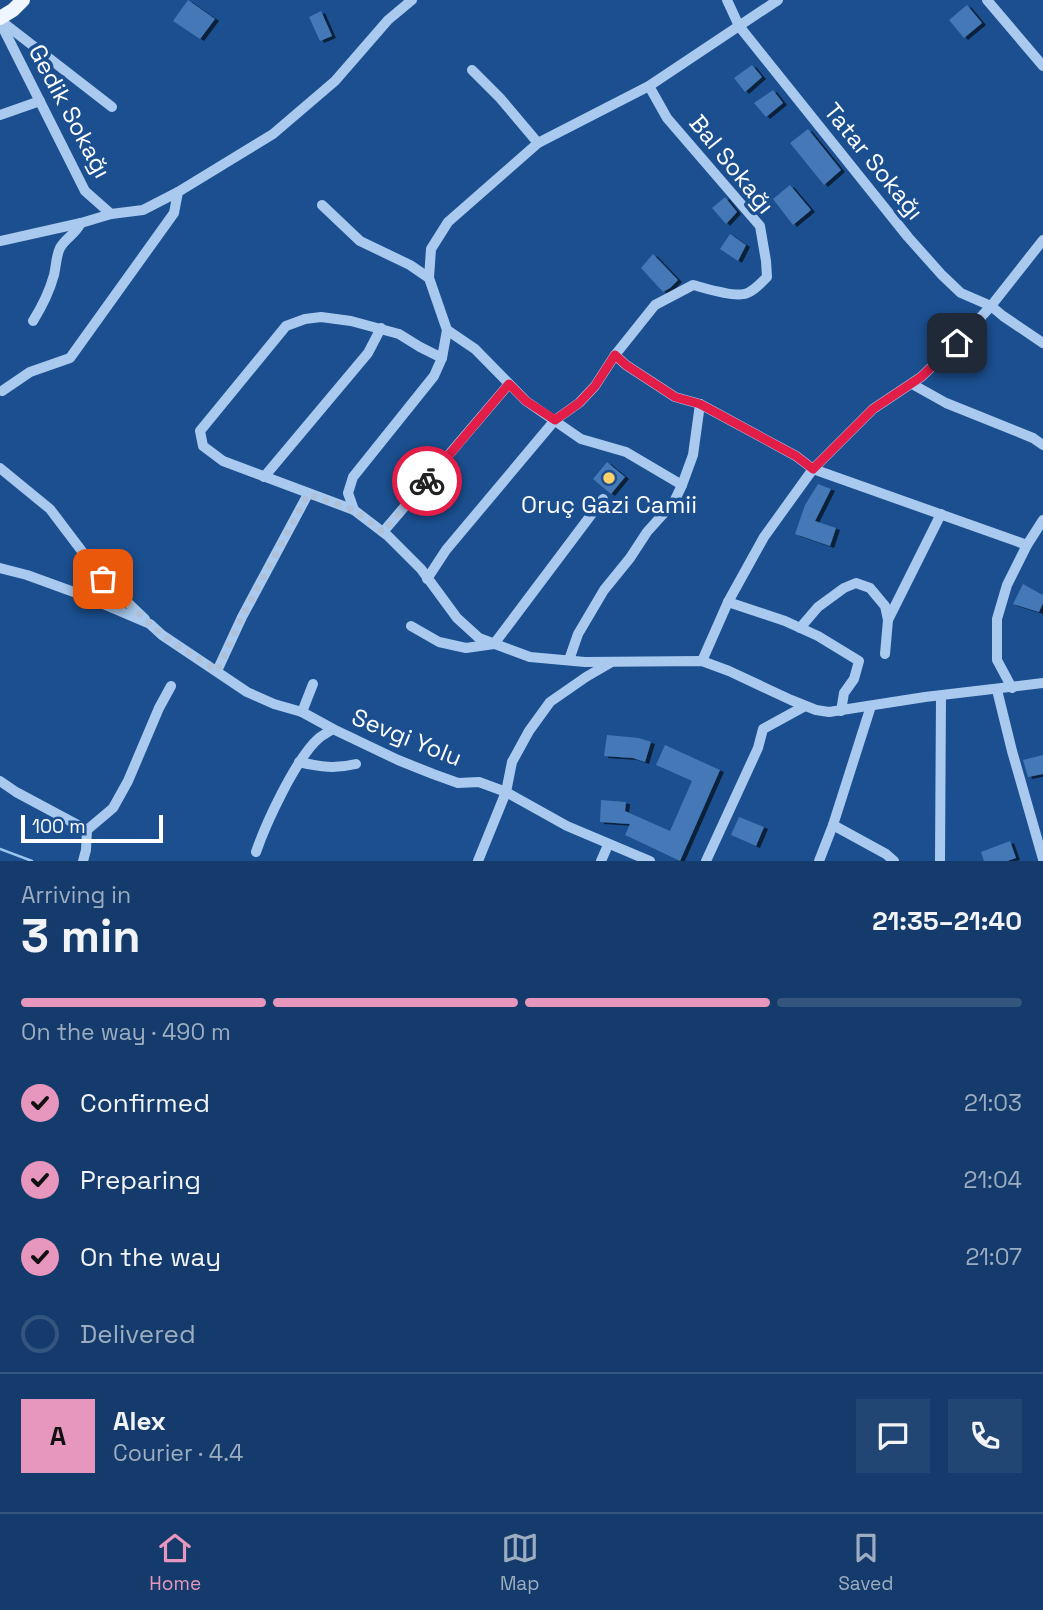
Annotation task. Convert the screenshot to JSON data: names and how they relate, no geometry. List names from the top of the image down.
{
  "streets": {
    "street": [
      "Gedik Sokağı",
      "Tatar Sokağı",
      "Bal Sokağı",
      "Sevgi Yolu"
    ]
  },
  "places": ["Oruç Gazi Camii"],
  "scale_bar": "100 m",
  "page": {
    "scale": "100 m",
    "heading": ["3 min", "Arriving in", "21:35–21:40"],
    "panel": ["Alex", "Courier · 4.4"],
    "bar": "On the way · 490 m",
    "list": [
      ["Confirmed", "21:03"],
      ["Preparing", "21:04"],
      ["On the way", "21:07"],
      "Delivered"
    ],
    "round": "A",
    "tabs": ["Home", "Map", "Saved"]
  }
}
